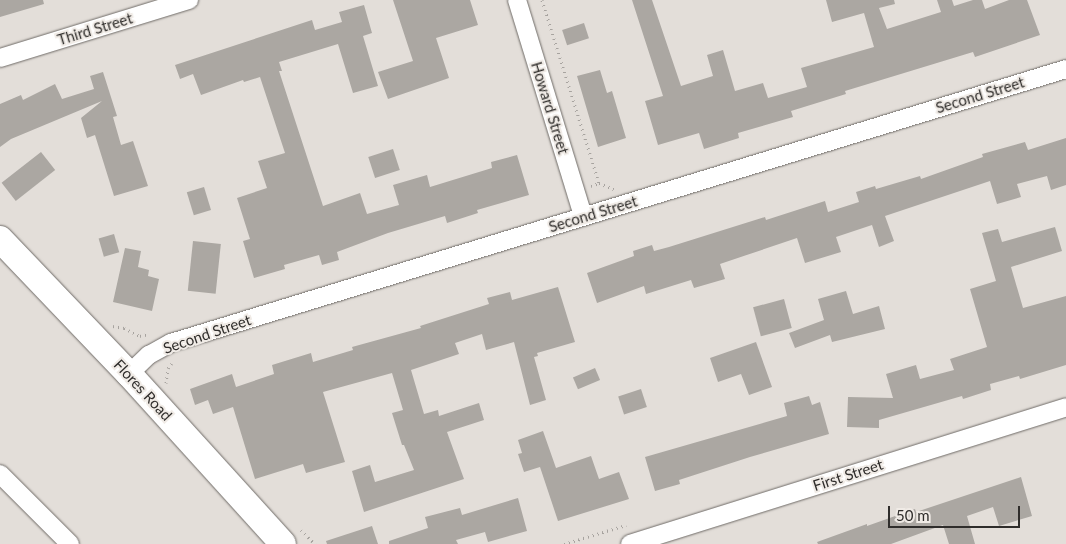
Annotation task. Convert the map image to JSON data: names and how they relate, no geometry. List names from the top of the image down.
{
  "streets": {
    "main road": ["Flores Road"],
    "street": [
      "Third Street",
      "Second Street",
      "Howard Street",
      "First Street"
    ]
  },
  "crossings": [
    ["Second Street", "Howard Street"],
    ["Second Street", "Flores Road"]
  ],
  "scale_bar": "50 m"
}
